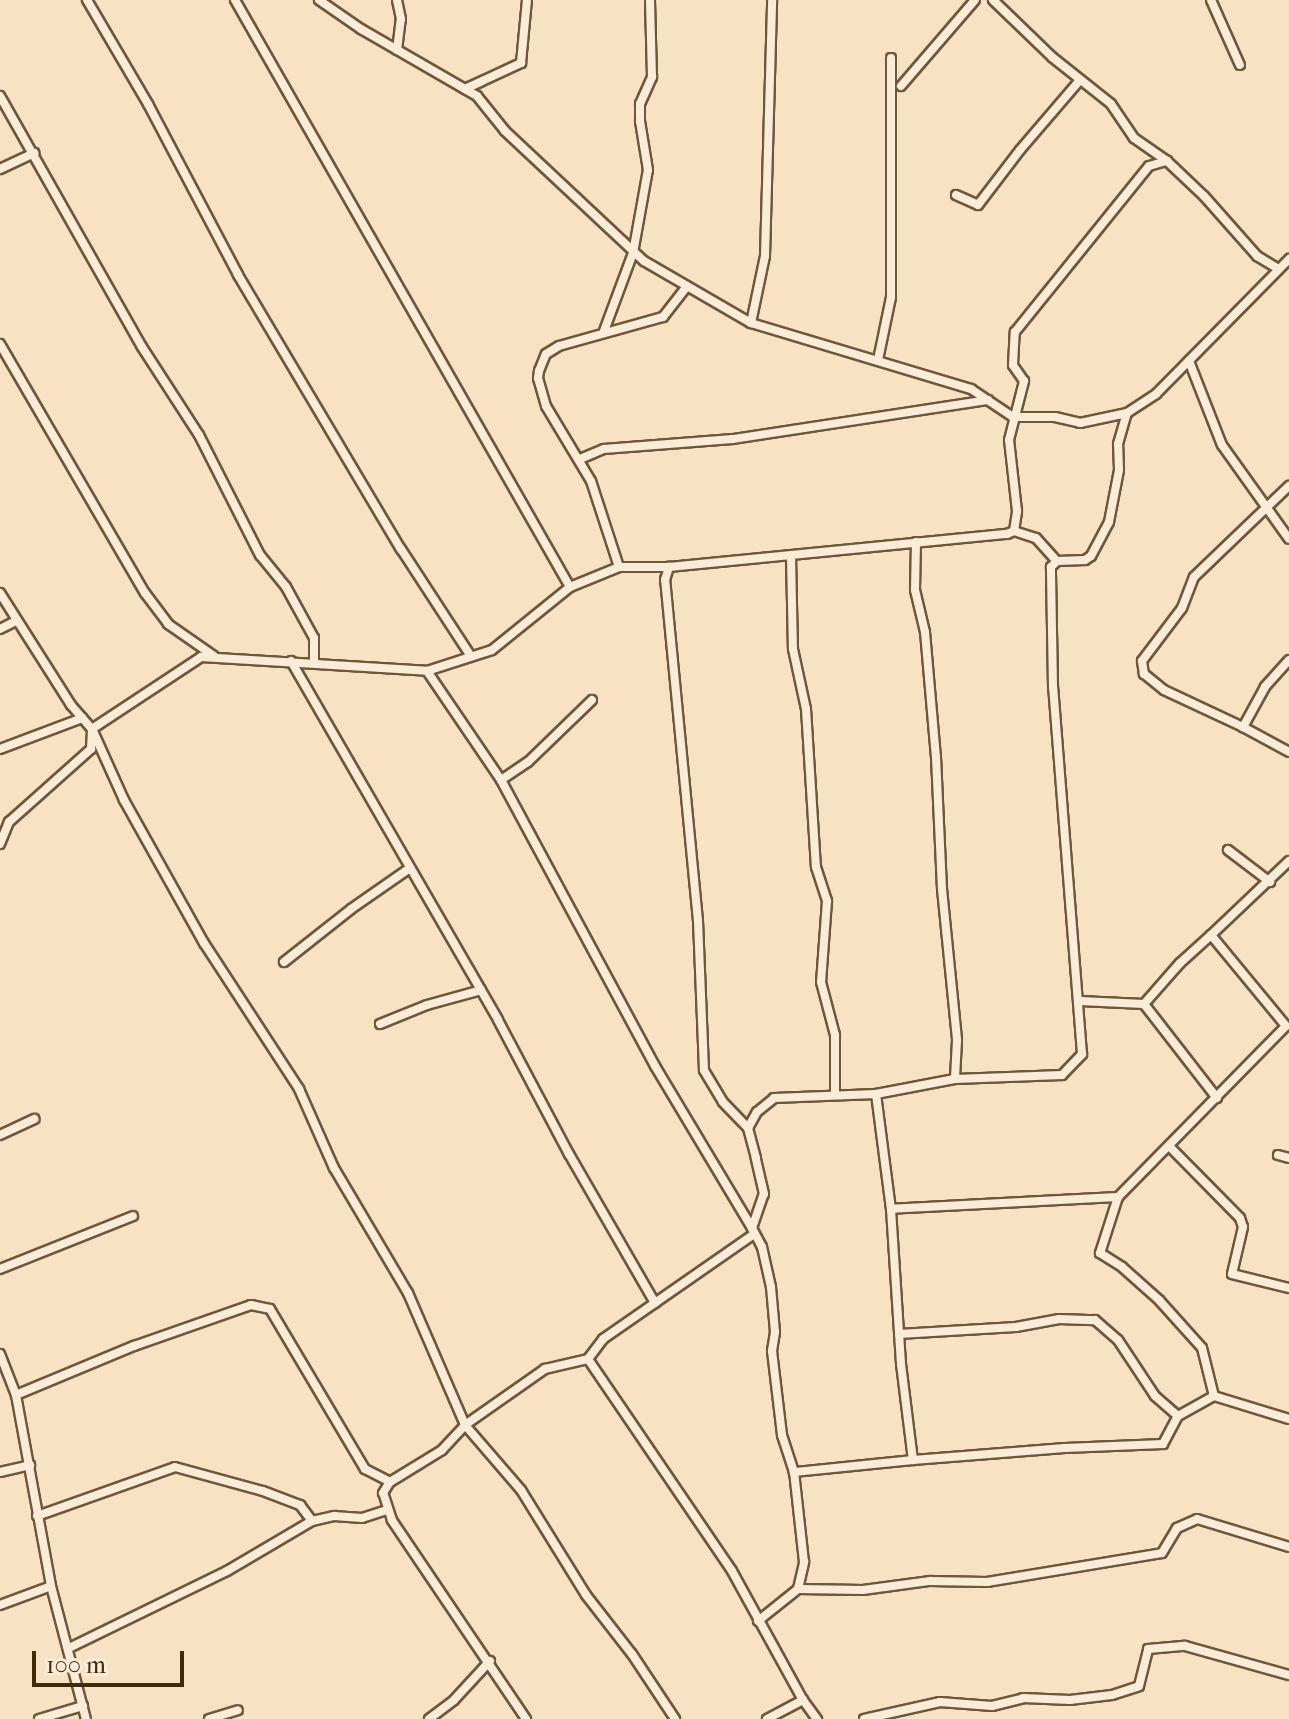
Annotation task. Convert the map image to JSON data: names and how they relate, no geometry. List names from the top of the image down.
{
  "scale_bar": "100 m"
}
